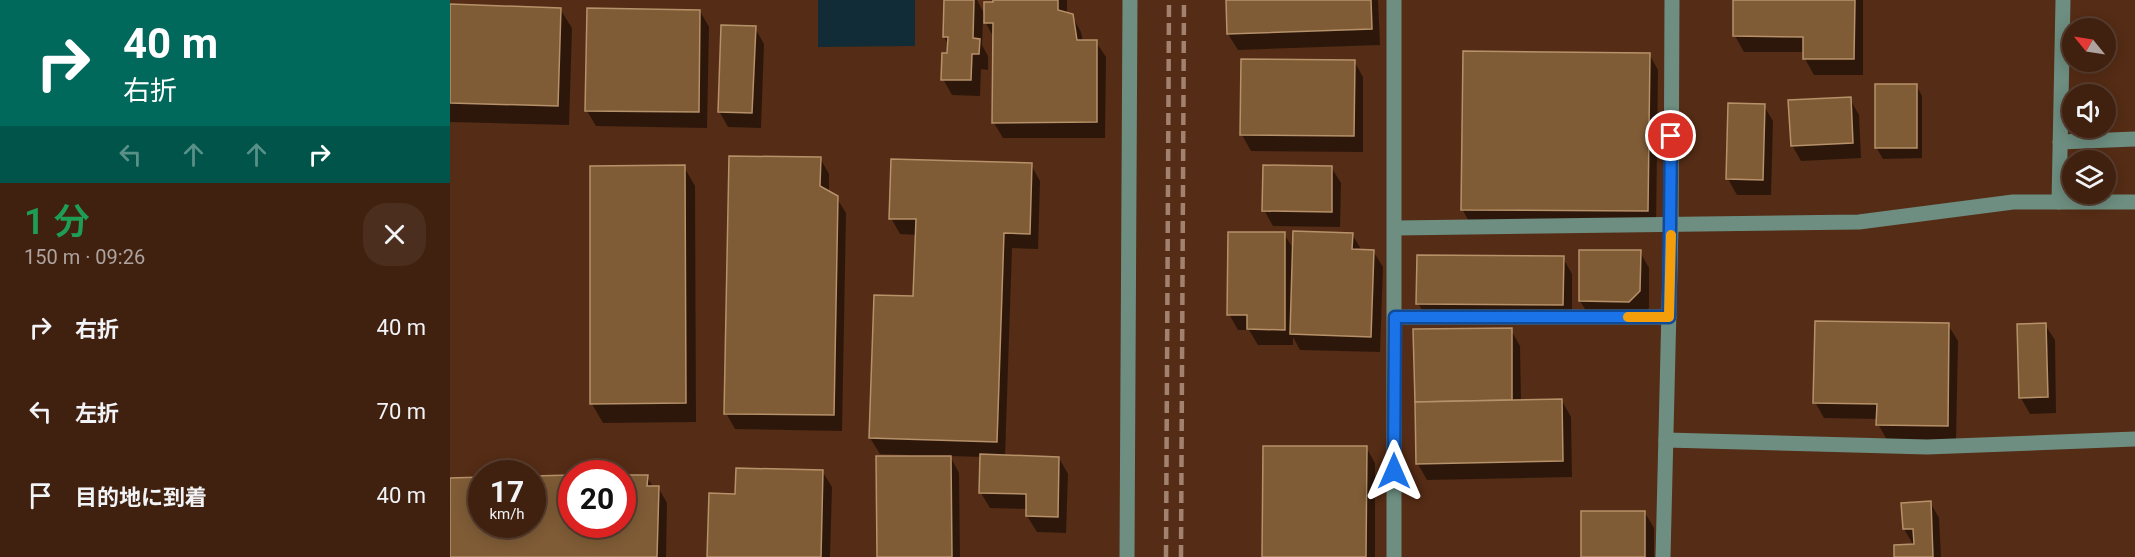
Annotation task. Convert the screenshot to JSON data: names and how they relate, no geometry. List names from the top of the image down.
{
  "north": "top left",
  "page": {
    "turn": ["40 m", "右折"],
    "heading": ["1 分", "150 m · 09:26"],
    "list": [
      {
        "name": "右折",
        "value": "40 m"
      },
      {
        "name": "左折",
        "value": "70 m"
      },
      {
        "name": "目的地に到着",
        "value": "40 m"
      }
    ],
    "speed": "17 km/h",
    "limit": "20"
  }
}
